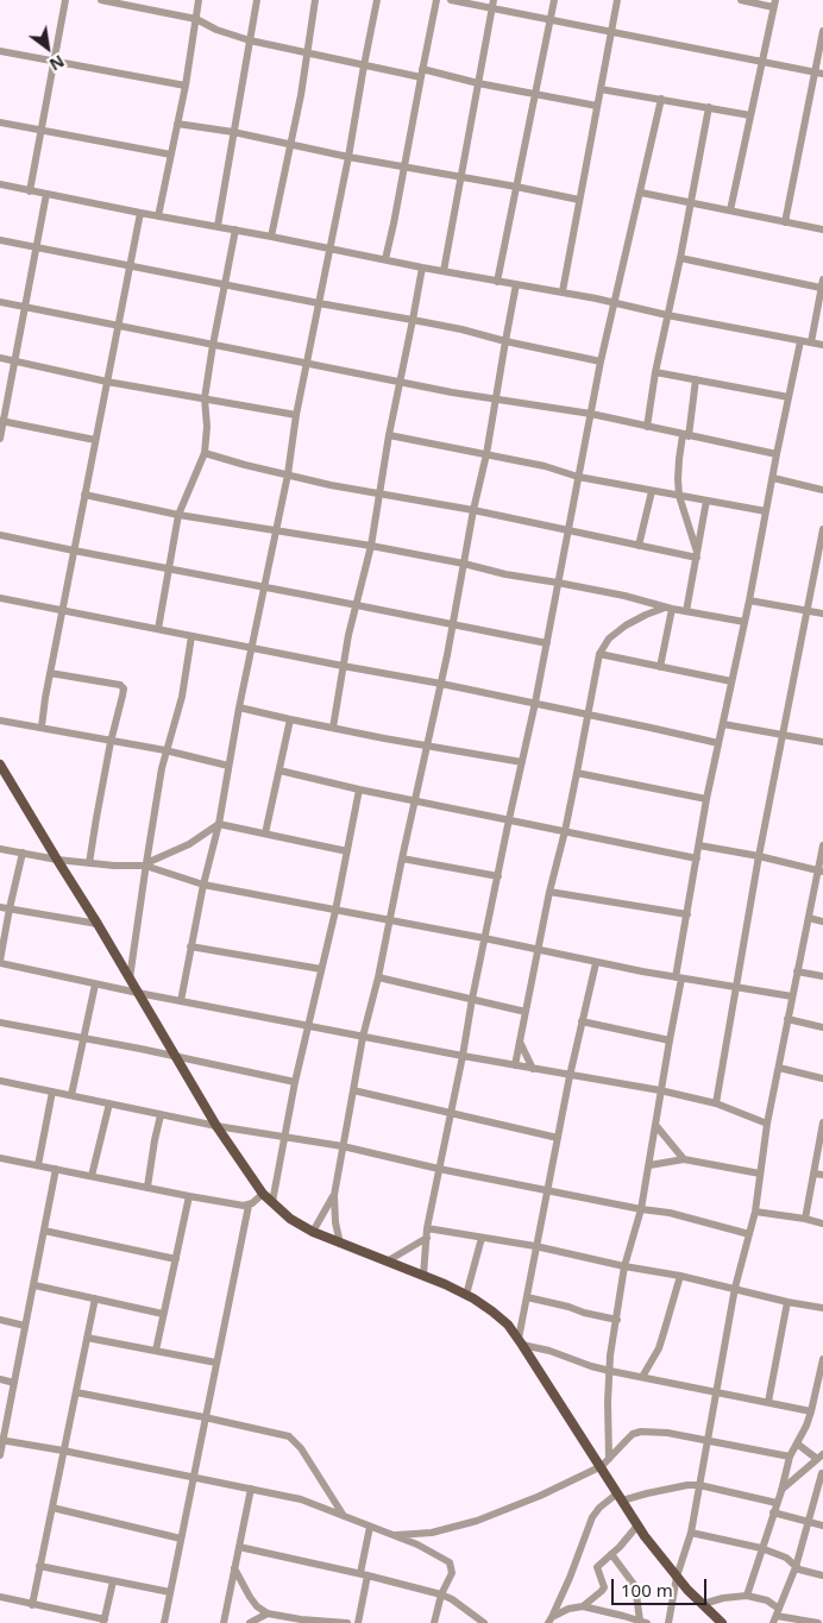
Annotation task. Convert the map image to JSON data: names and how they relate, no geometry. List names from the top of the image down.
{
  "scale_bar": "100 m",
  "north": "bottom right"
}
